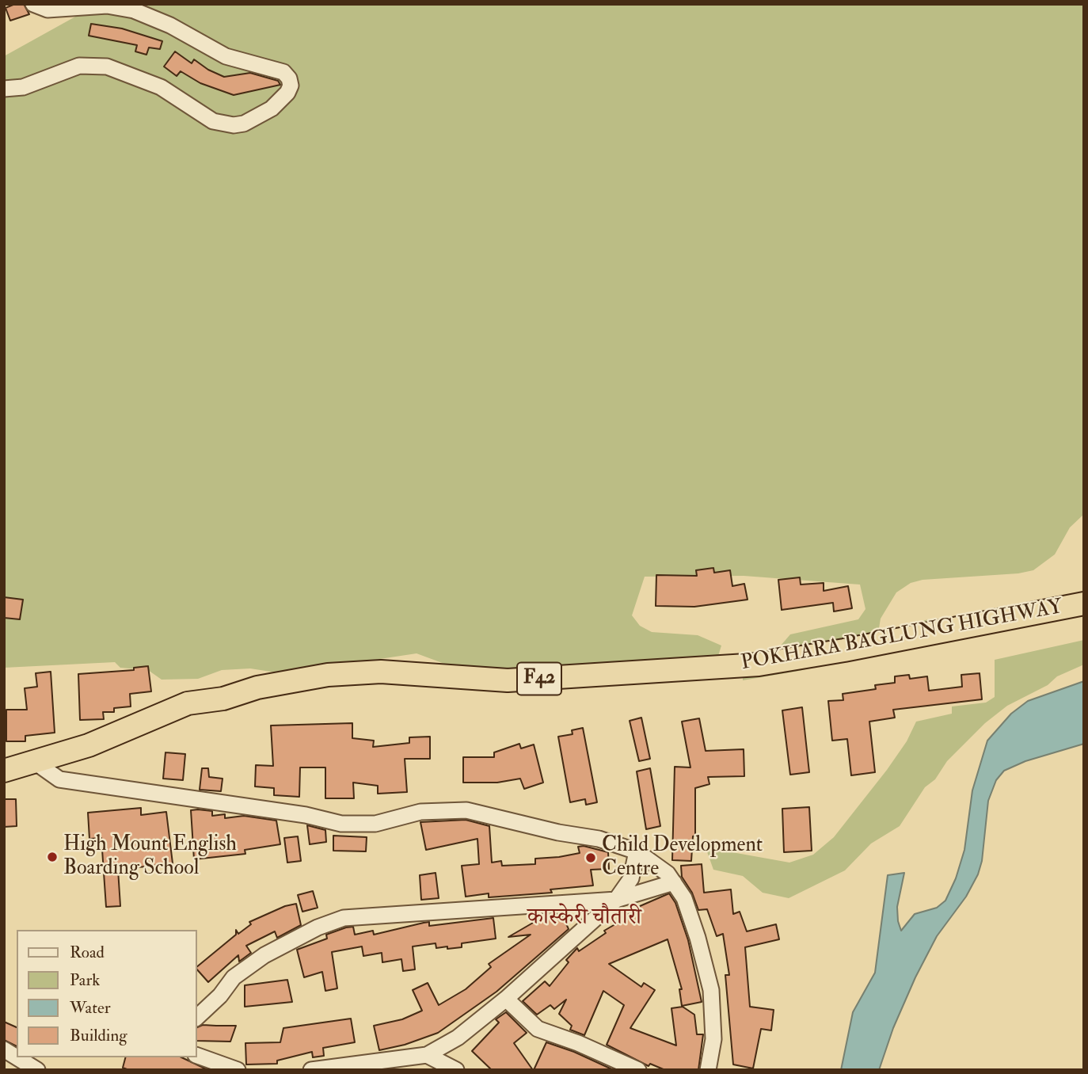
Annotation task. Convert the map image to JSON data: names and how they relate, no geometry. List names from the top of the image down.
{
  "streets": {
    "highway": ["POKHARA BAGLUNG HIGHWAY", "F42"]
  },
  "districts": ["कास्केरी चौतारी"],
  "places": ["High Mount English Boarding School", "Child Development Centre"],
  "legend": [
    "Road",
    "Park",
    "Water",
    "Building"
  ]
}
